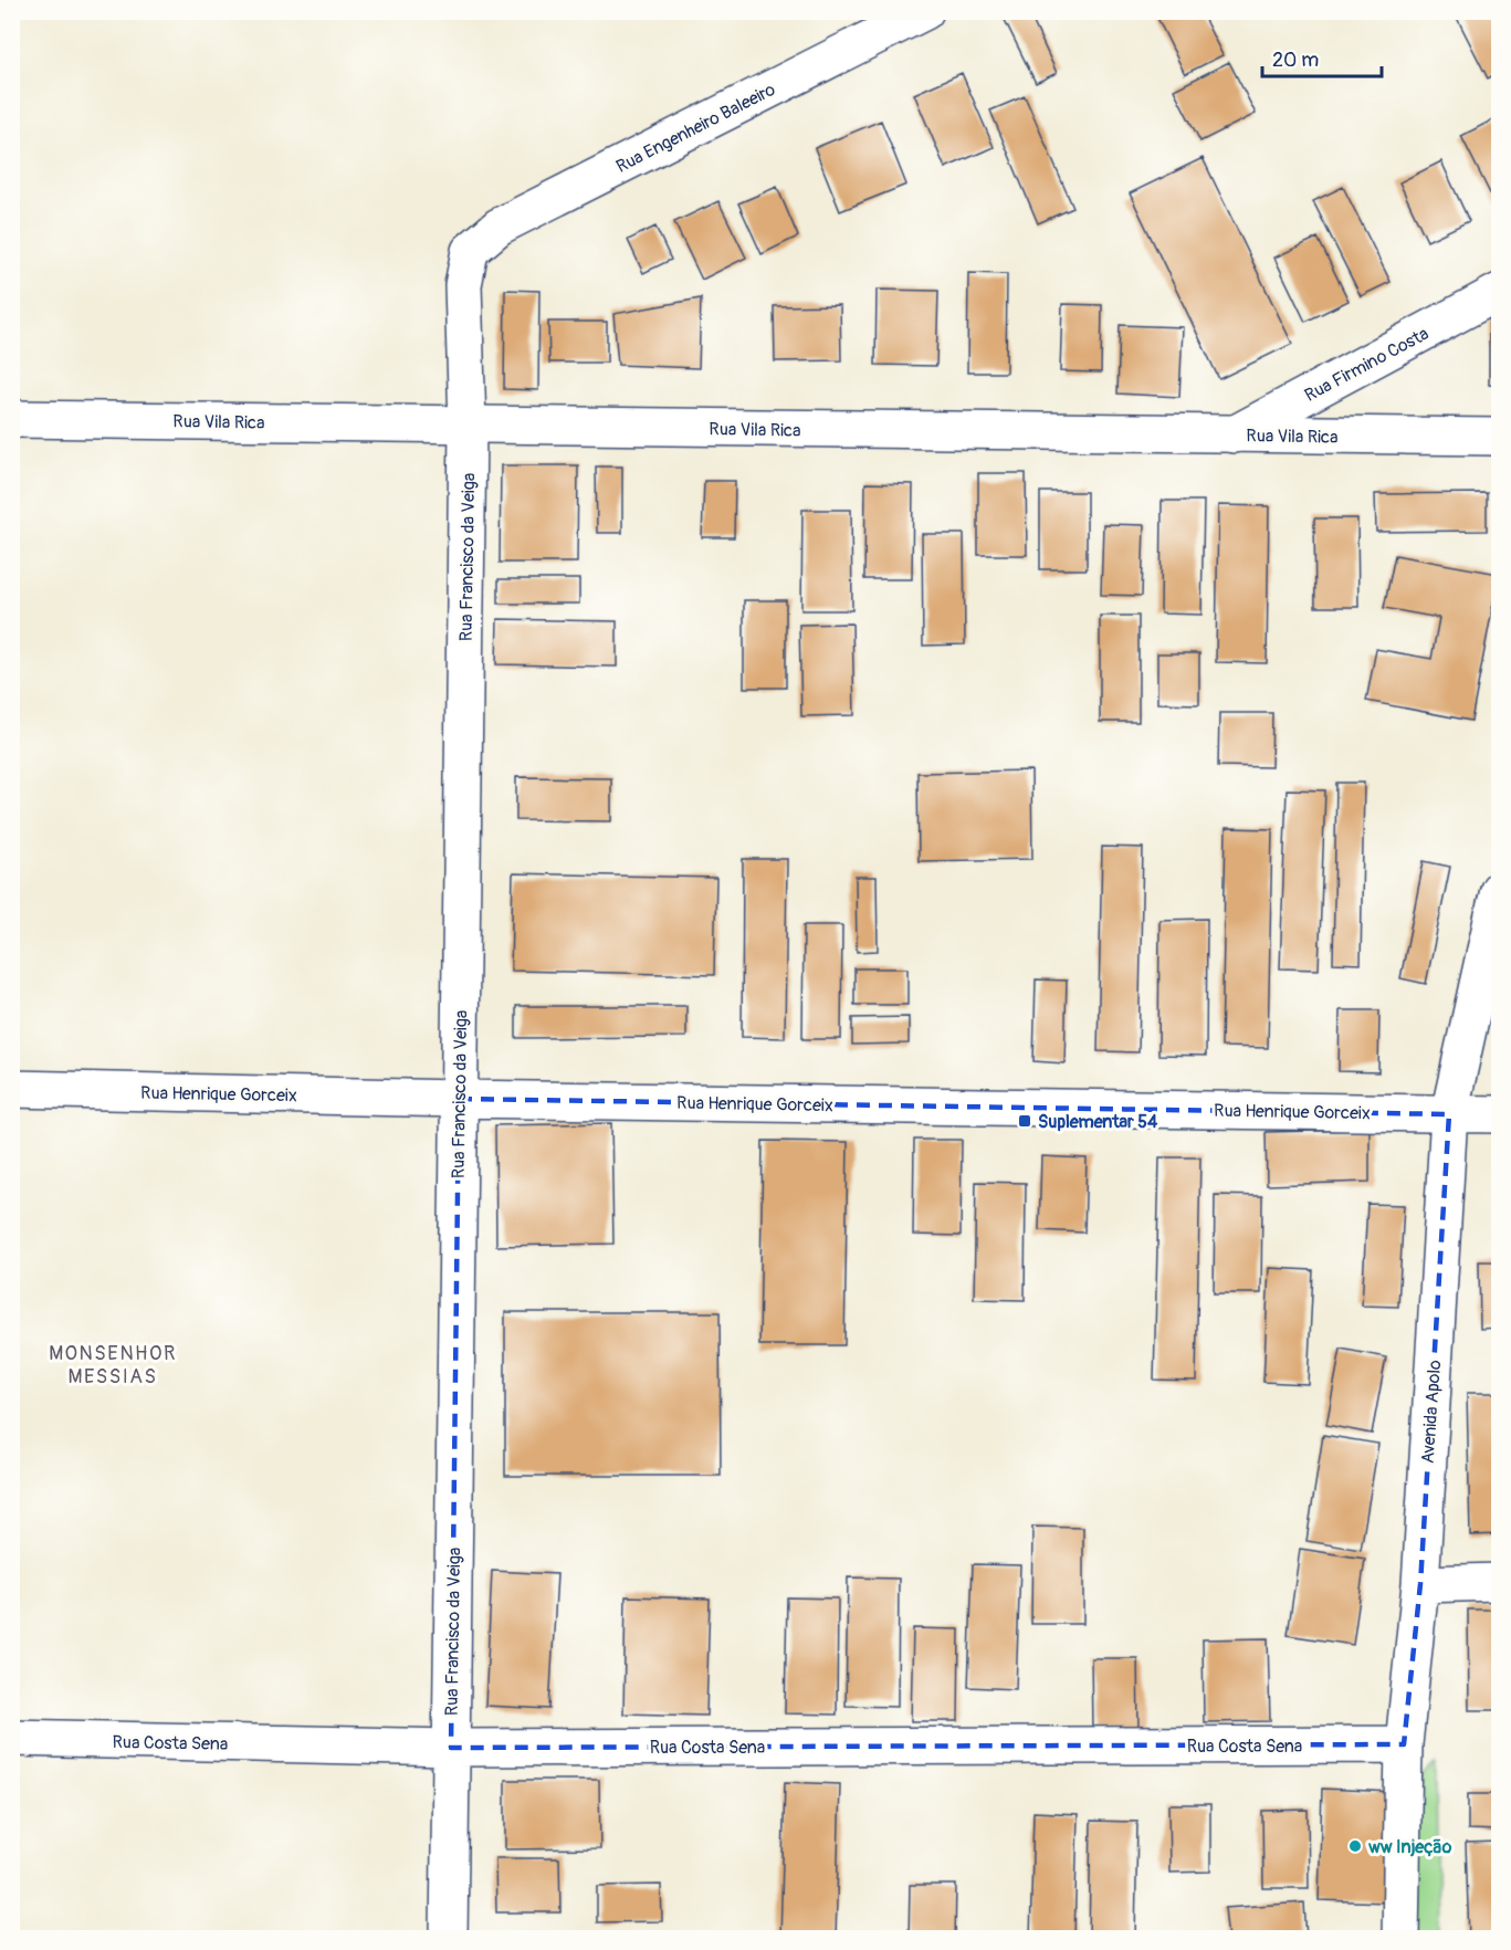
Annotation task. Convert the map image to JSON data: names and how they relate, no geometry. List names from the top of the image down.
{
  "streets": {
    "street": [
      "Rua Engenheiro Baleeiro",
      "Rua Firmino Costa",
      "Rua Vila Rica",
      "Rua Francisco da Veiga",
      "Rua Henrique Gorceix",
      "Avenida Apolo",
      "Rua Costa Sena"
    ]
  },
  "crossings": [
    ["Rua Engenheiro Baleeiro", "Rua Francisco da Veiga"],
    ["Rua Firmino Costa", "Rua Vila Rica"],
    ["Rua Vila Rica", "Rua Francisco da Veiga"],
    ["Rua Francisco da Veiga", "Rua Henrique Gorceix"],
    ["Rua Francisco da Veiga", "Rua Costa Sena"],
    ["Rua Henrique Gorceix", "Avenida Apolo"],
    ["Avenida Apolo", "Rua Costa Sena"]
  ],
  "districts": ["MONSENHOR MESSIAS"],
  "places": {
    "transit": ["Suplementar 54"],
    "other": ["ww Injeção"]
  },
  "scale_bar": "20 m"
}
